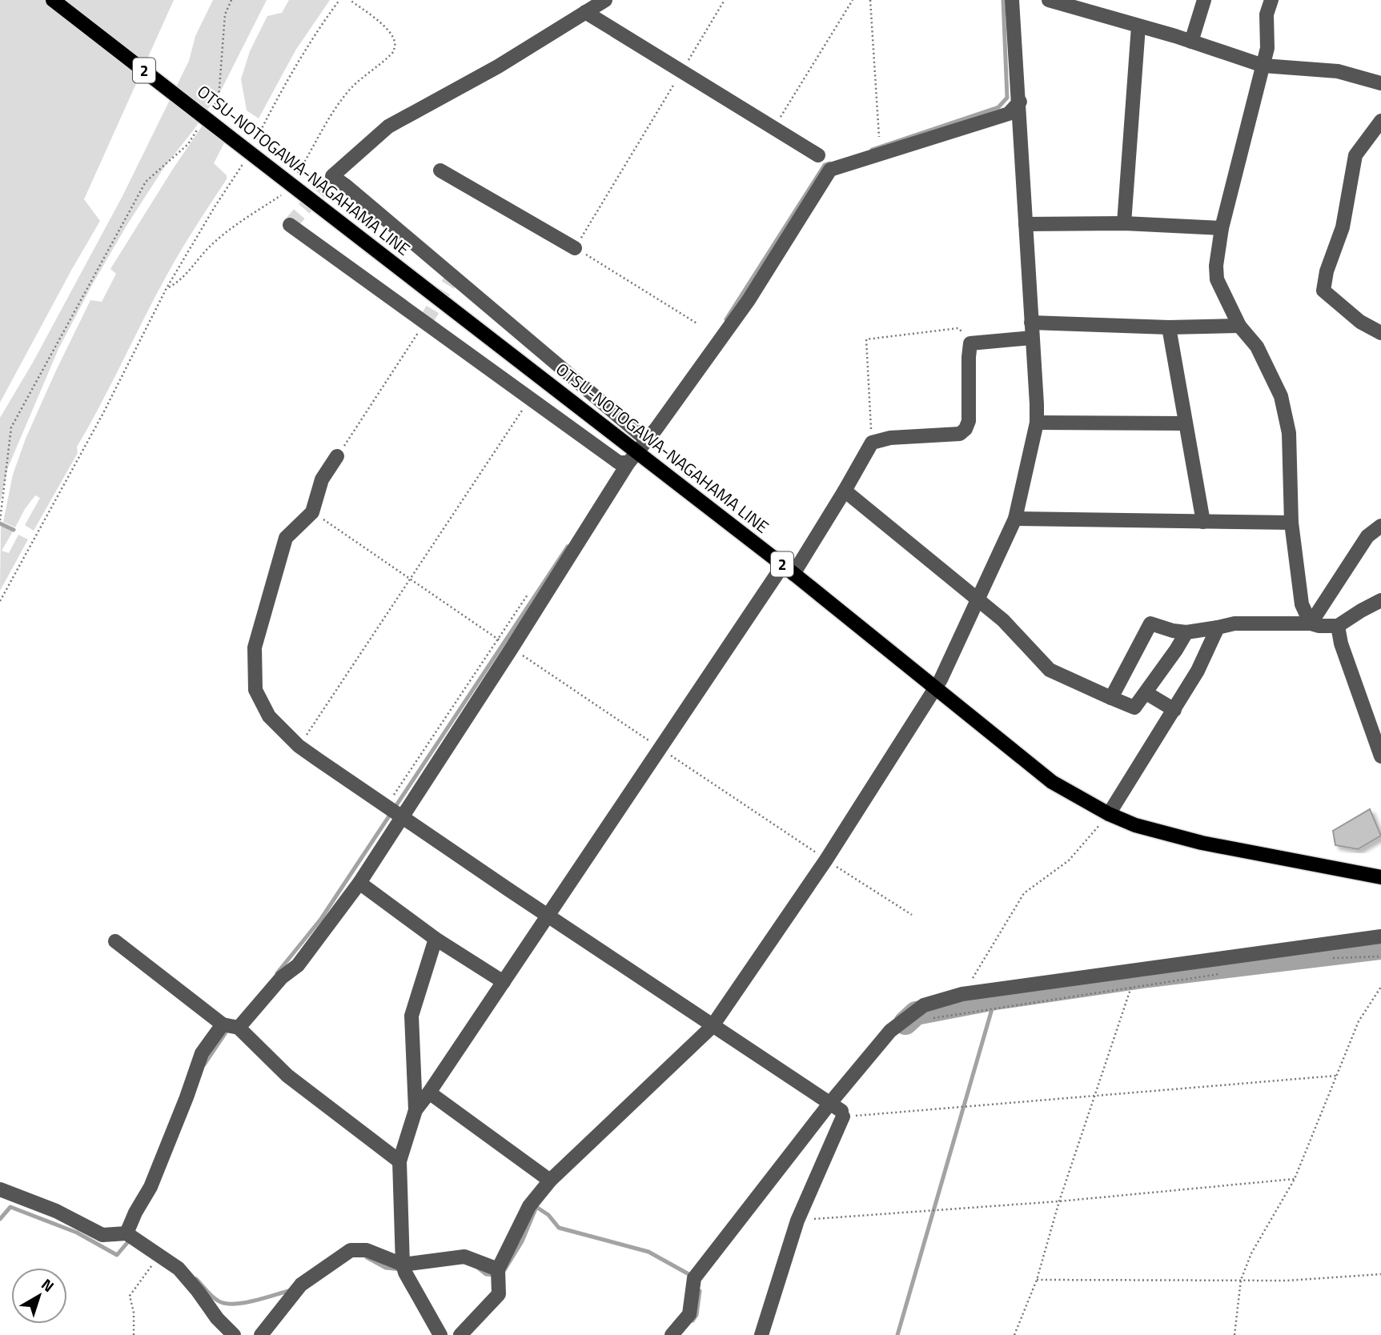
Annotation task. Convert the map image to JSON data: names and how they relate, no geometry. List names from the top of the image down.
{
  "streets": {
    "main road": ["2", "OTSU-NOTOGAWA-NAGAHAMA LINE"]
  },
  "north": "top right"
}
